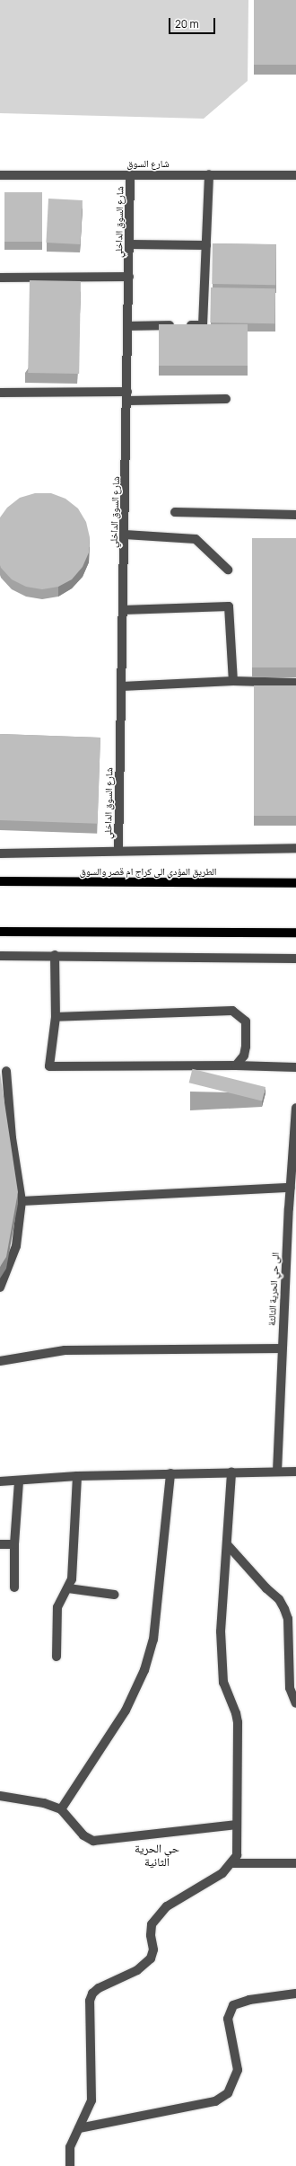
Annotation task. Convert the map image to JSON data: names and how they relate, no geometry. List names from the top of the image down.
{
  "streets": {
    "main road": ["الطريق المؤدي الى كراج ام قصر والسوق"],
    "street": ["شارع السوق", "شارع السوق الداخلي", "الى حي الحرية الثالثة"]
  },
  "crossings": [
    ["شارع السوق", "شارع السوق الداخلي"]
  ],
  "districts": ["حي الحرية الثانية"],
  "scale_bar": "20 m"
}
